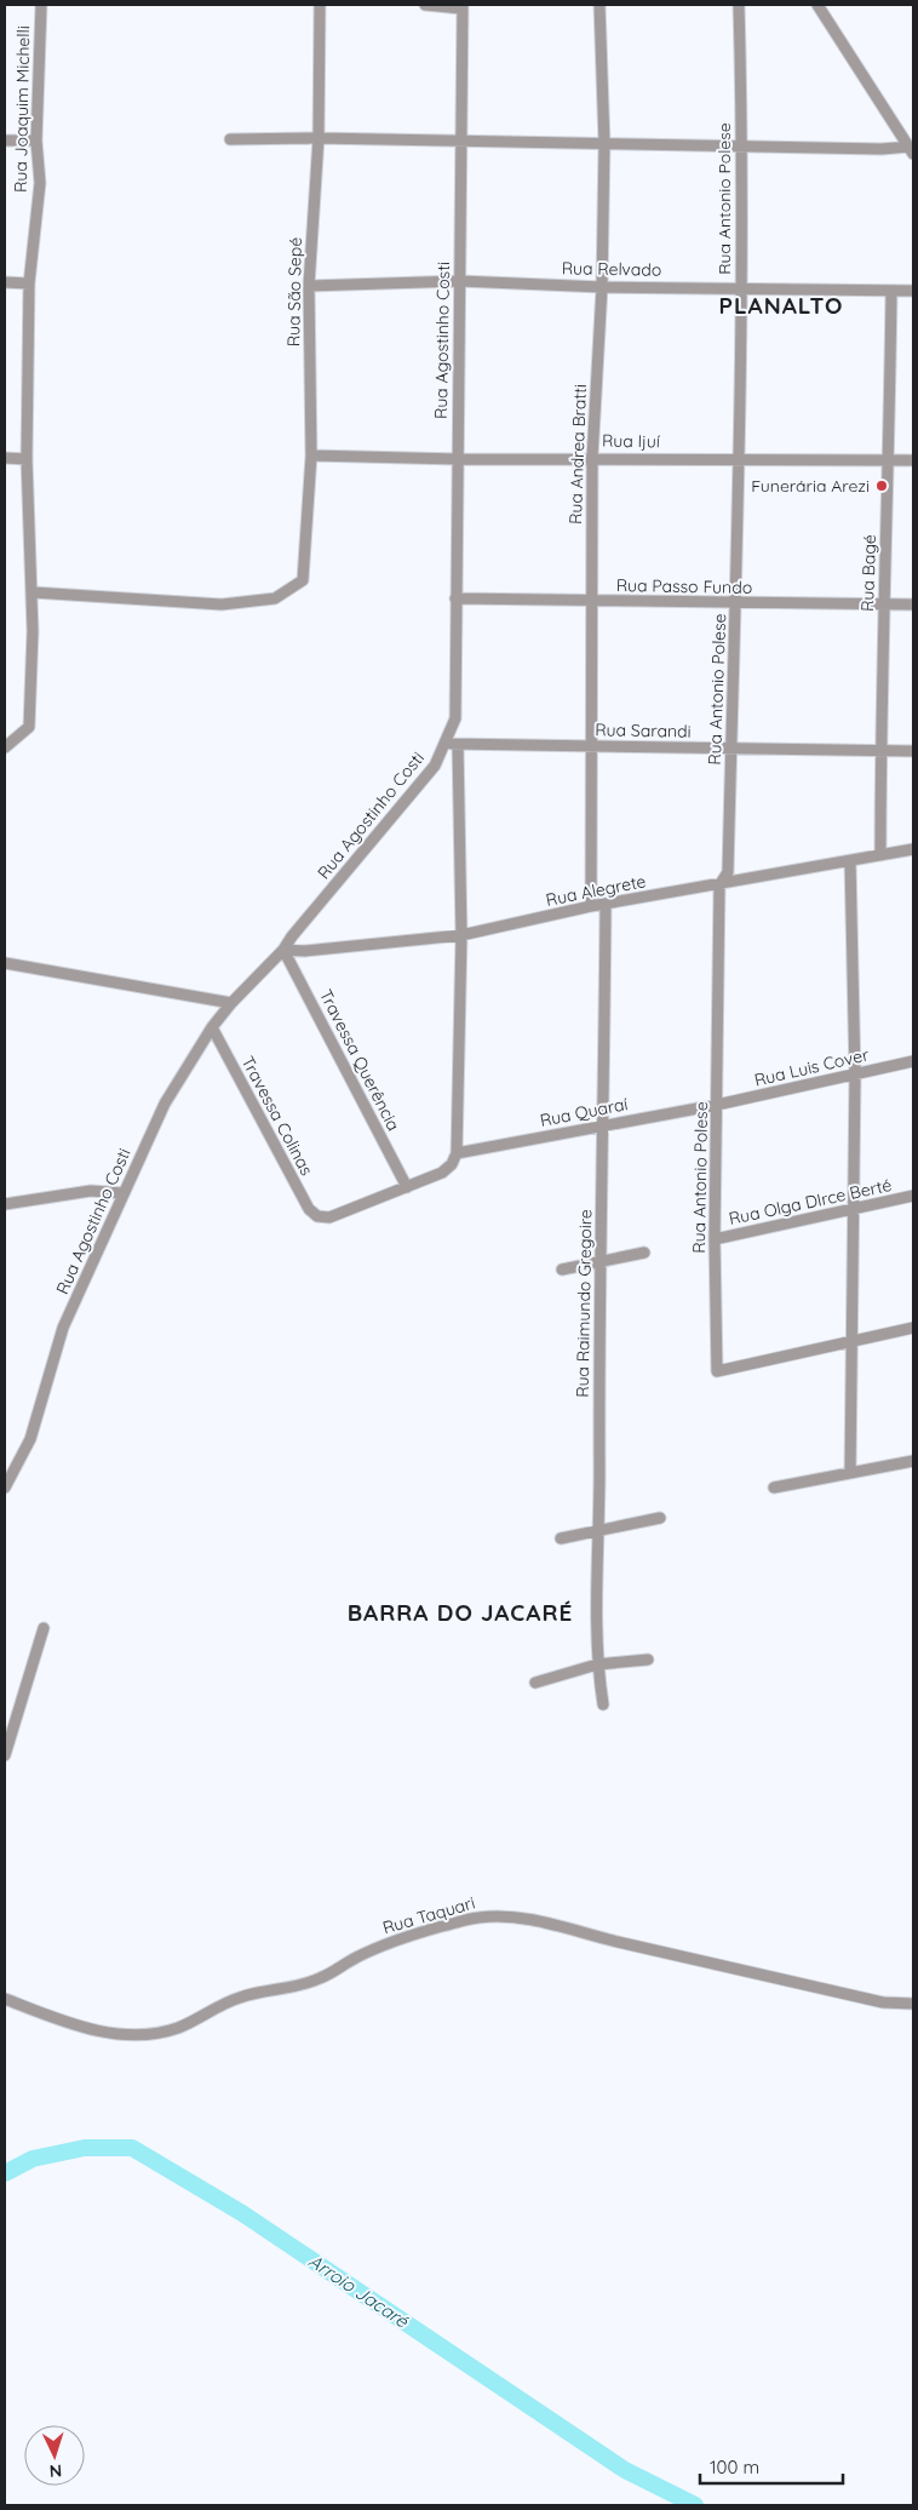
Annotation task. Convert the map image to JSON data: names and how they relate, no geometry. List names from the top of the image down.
{
  "streets": {
    "street": [
      "Rua Joaquim Michelli",
      "Rua Antonio Polese",
      "Rua Relvado",
      "Rua São Sepé",
      "Rua Agostinho Costi",
      "Rua Ijuí",
      "Rua Andrea Bratti",
      "Rua Bagé",
      "Rua Passo Fundo",
      "Rua Sarandi",
      "Rua Alegrete",
      "Travessa Querência",
      "Rua Luis Cover",
      "Rua Quaraí",
      "Travessa Colinas",
      "Rua Olga DIrce Berté",
      "Rua Raimundo Gregoire",
      "Rua Taquari"
    ]
  },
  "crossings": [
    ["Rua Joaquim Michelli", "Rua São Sepé"],
    ["Rua Antonio Polese", "Rua Relvado"],
    ["Rua Antonio Polese", "Rua Ijuí"],
    ["Rua Antonio Polese", "Rua Passo Fundo"],
    ["Rua Antonio Polese", "Rua Sarandi"],
    ["Rua Antonio Polese", "Rua Alegrete"],
    ["Rua Antonio Polese", "Rua Luis Cover"],
    ["Rua Antonio Polese", "Rua Quaraí"],
    ["Rua Antonio Polese", "Rua Olga DIrce Berté"],
    ["Rua Relvado", "Rua São Sepé"],
    ["Rua Relvado", "Rua Agostinho Costi"],
    ["Rua Relvado", "Rua Andrea Bratti"],
    ["Rua Relvado", "Rua Bagé"],
    ["Rua São Sepé", "Rua Ijuí"],
    ["Rua Agostinho Costi", "Rua Ijuí"],
    ["Rua Agostinho Costi", "Rua Passo Fundo"],
    ["Rua Agostinho Costi", "Rua Sarandi"],
    ["Rua Agostinho Costi", "Rua Alegrete"],
    ["Rua Agostinho Costi", "Travessa Querência"],
    ["Rua Agostinho Costi", "Travessa Colinas"],
    ["Rua Ijuí", "Rua Andrea Bratti"],
    ["Rua Ijuí", "Rua Bagé"],
    ["Rua Andrea Bratti", "Rua Passo Fundo"],
    ["Rua Andrea Bratti", "Rua Sarandi"],
    ["Rua Andrea Bratti", "Rua Alegrete"],
    ["Rua Bagé", "Rua Passo Fundo"],
    ["Rua Bagé", "Rua Sarandi"],
    ["Rua Bagé", "Rua Alegrete"],
    ["Rua Alegrete", "Travessa Querência"],
    ["Rua Alegrete", "Rua Raimundo Gregoire"],
    ["Travessa Querência", "Travessa Colinas"],
    ["Rua Luis Cover", "Rua Quaraí"],
    ["Rua Quaraí", "Rua Raimundo Gregoire"]
  ],
  "districts": ["PLANALTO", "BARRA DO JACARÉ"],
  "water": ["Arroio Jacaré"],
  "places": ["Funerária Arezi"],
  "scale_bar": "100 m",
  "north": "bottom"
}
